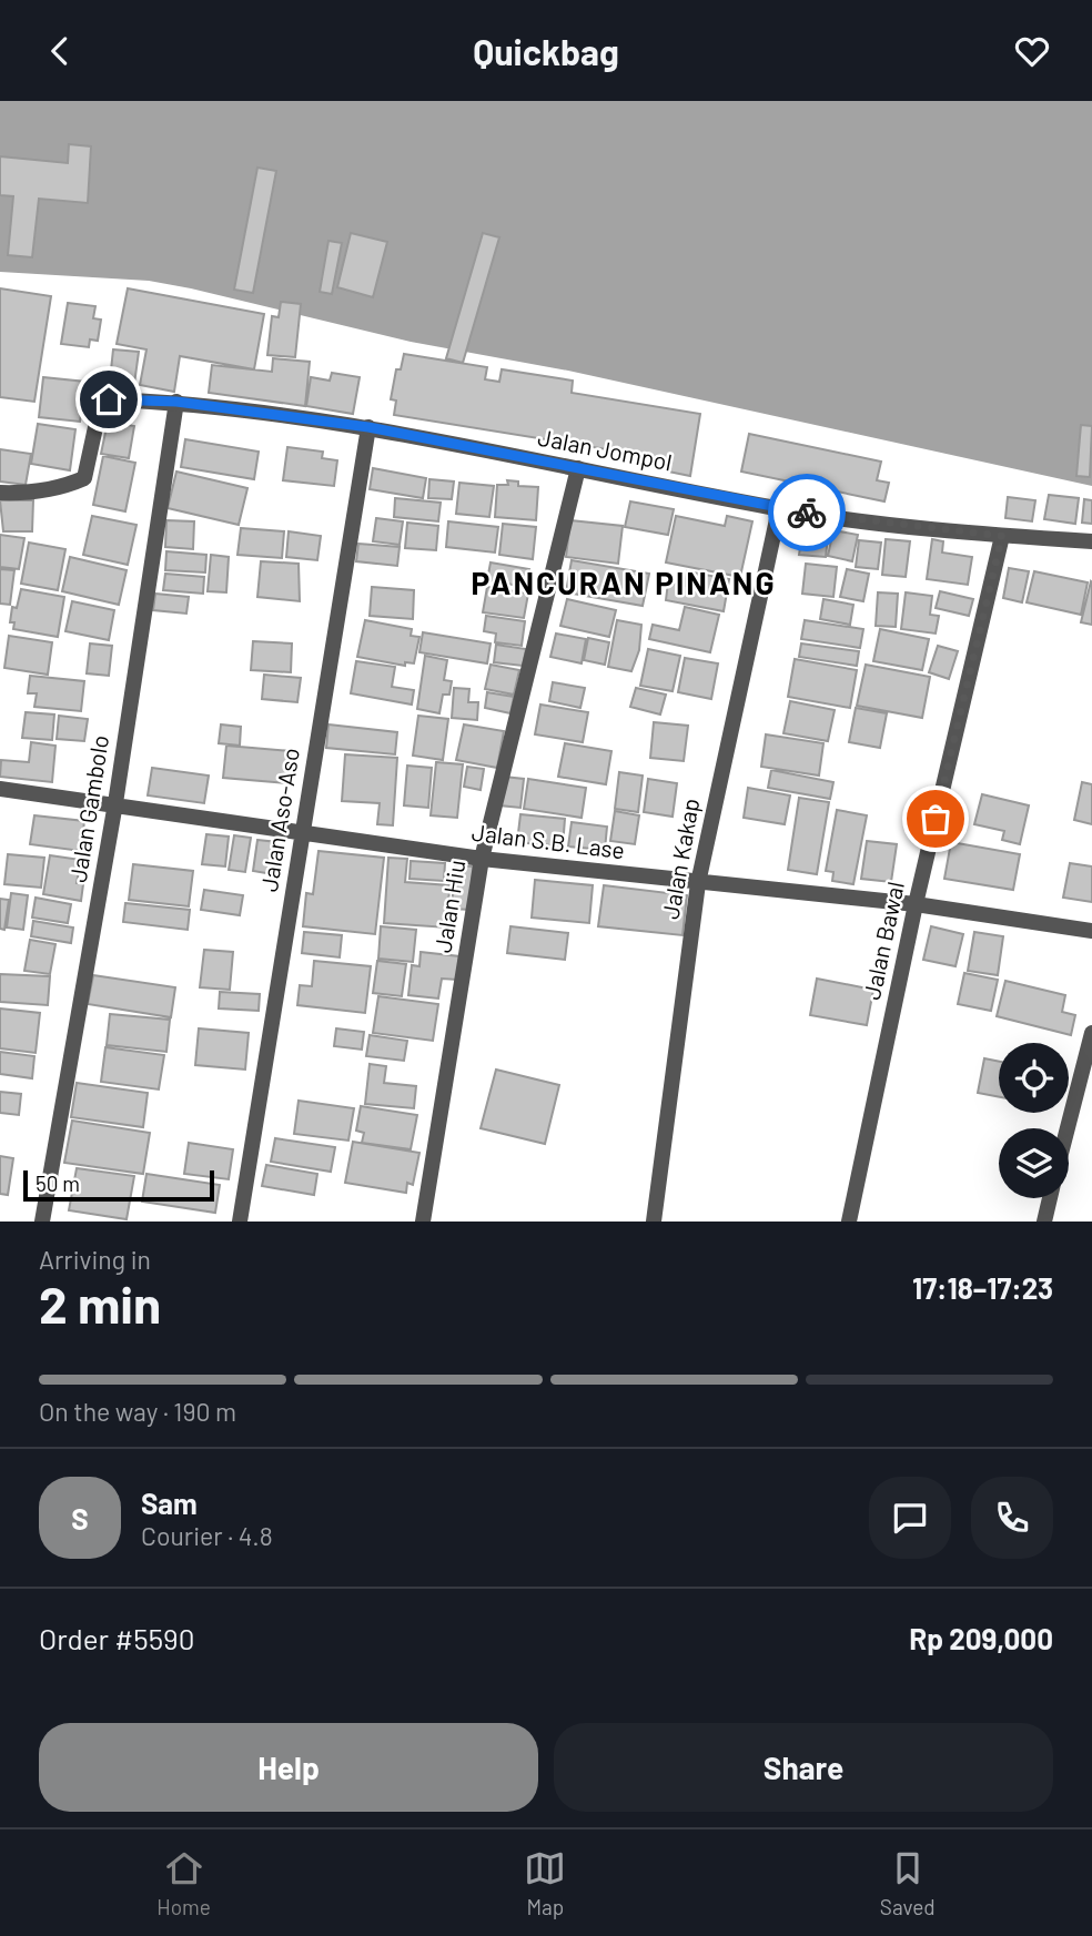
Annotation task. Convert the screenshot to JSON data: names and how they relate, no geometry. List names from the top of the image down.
{
  "streets": {
    "street": [
      "Jalan Jompol",
      "Jalan Gambolo",
      "Jalan Aso-Aso",
      "Jalan S.B. Lase",
      "Jalan Kakap",
      "Jalan Hiu",
      "Jalan Bawal"
    ]
  },
  "crossings": [
    ["Jalan Jompol", "Jalan Gambolo"],
    ["Jalan Jompol", "Jalan Aso-Aso"],
    ["Jalan Jompol", "Jalan Kakap"],
    ["Jalan Jompol", "Jalan Hiu"],
    ["Jalan Jompol", "Jalan Bawal"],
    ["Jalan Gambolo", "Jalan S.B. Lase"],
    ["Jalan Aso-Aso", "Jalan S.B. Lase"],
    ["Jalan S.B. Lase", "Jalan Kakap"],
    ["Jalan S.B. Lase", "Jalan Hiu"],
    ["Jalan S.B. Lase", "Jalan Bawal"]
  ],
  "districts": ["PANCURAN PINANG"],
  "scale_bar": "50 m",
  "page": {
    "header": "Quickbag",
    "scale": "50 m",
    "heading": ["2 min", "Arriving in", "17:18–17:23"],
    "panel": [
      "Sam",
      "Courier · 4.8",
      "Order #5590",
      "Rp 209,000"
    ],
    "bar": "On the way · 190 m",
    "round": "S",
    "buttons": ["Help", "Share"],
    "tabs": ["Home", "Map", "Saved"]
  }
}
